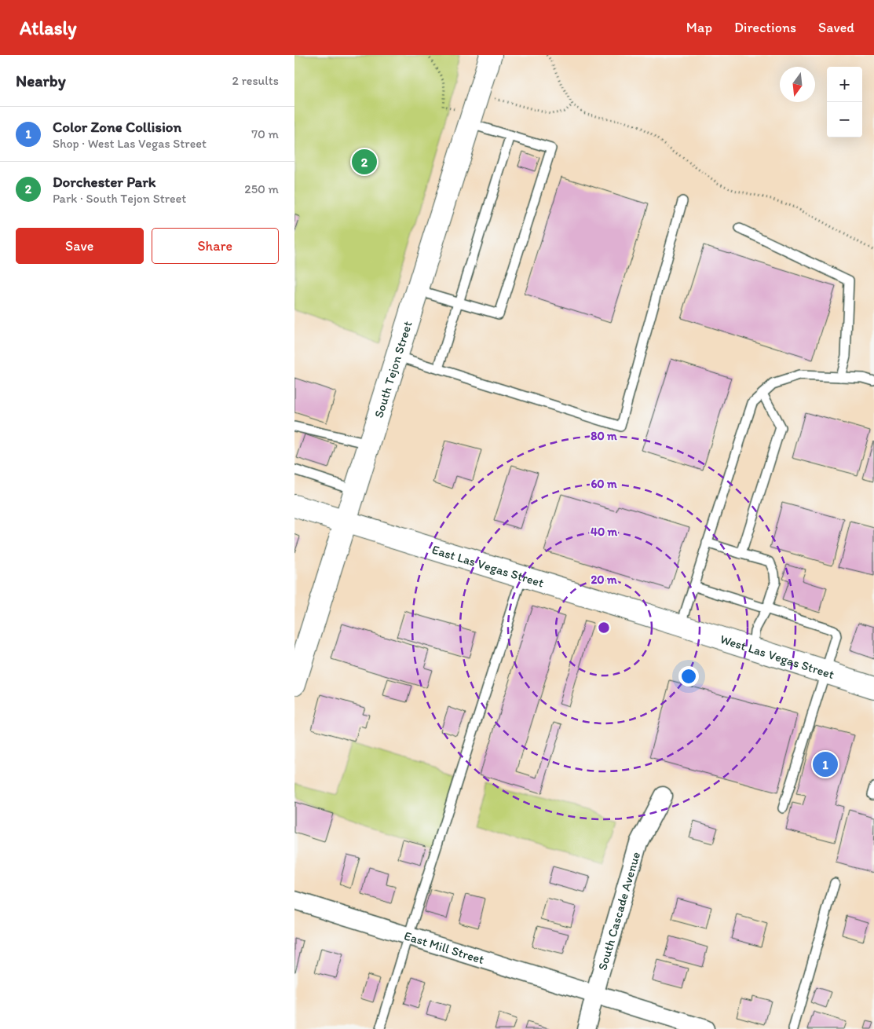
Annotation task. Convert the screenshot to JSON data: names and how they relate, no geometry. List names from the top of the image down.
{
  "streets": {
    "street": [
      "South Tejon Street",
      "East Las Vegas Street",
      "West Las Vegas Street",
      "South Cascade Avenue",
      "East Mill Street"
    ]
  },
  "crossings": [
    ["South Tejon Street", "East Las Vegas Street"],
    ["East Las Vegas Street", "West Las Vegas Street"],
    ["South Cascade Avenue", "East Mill Street"]
  ],
  "north": "bottom",
  "page": {
    "header": "Atlasly",
    "nav": ["Map", "Directions", "Saved"],
    "heading": ["Nearby", "2 results"],
    "map_buttons": ["+", "−"],
    "list": [
      {
        "mark": "1",
        "name": "Color Zone Collision",
        "note": "Shop · West Las Vegas Street",
        "value": "70 m"
      },
      {
        "mark": "2",
        "name": "Dorchester Park",
        "note": "Park · South Tejon Street",
        "value": "250 m"
      }
    ],
    "pins": ["2", "1"],
    "buttons": ["Save", "Share"]
  },
  "rings": [
    "80 m",
    "60 m",
    "40 m",
    "20 m"
  ]
}
